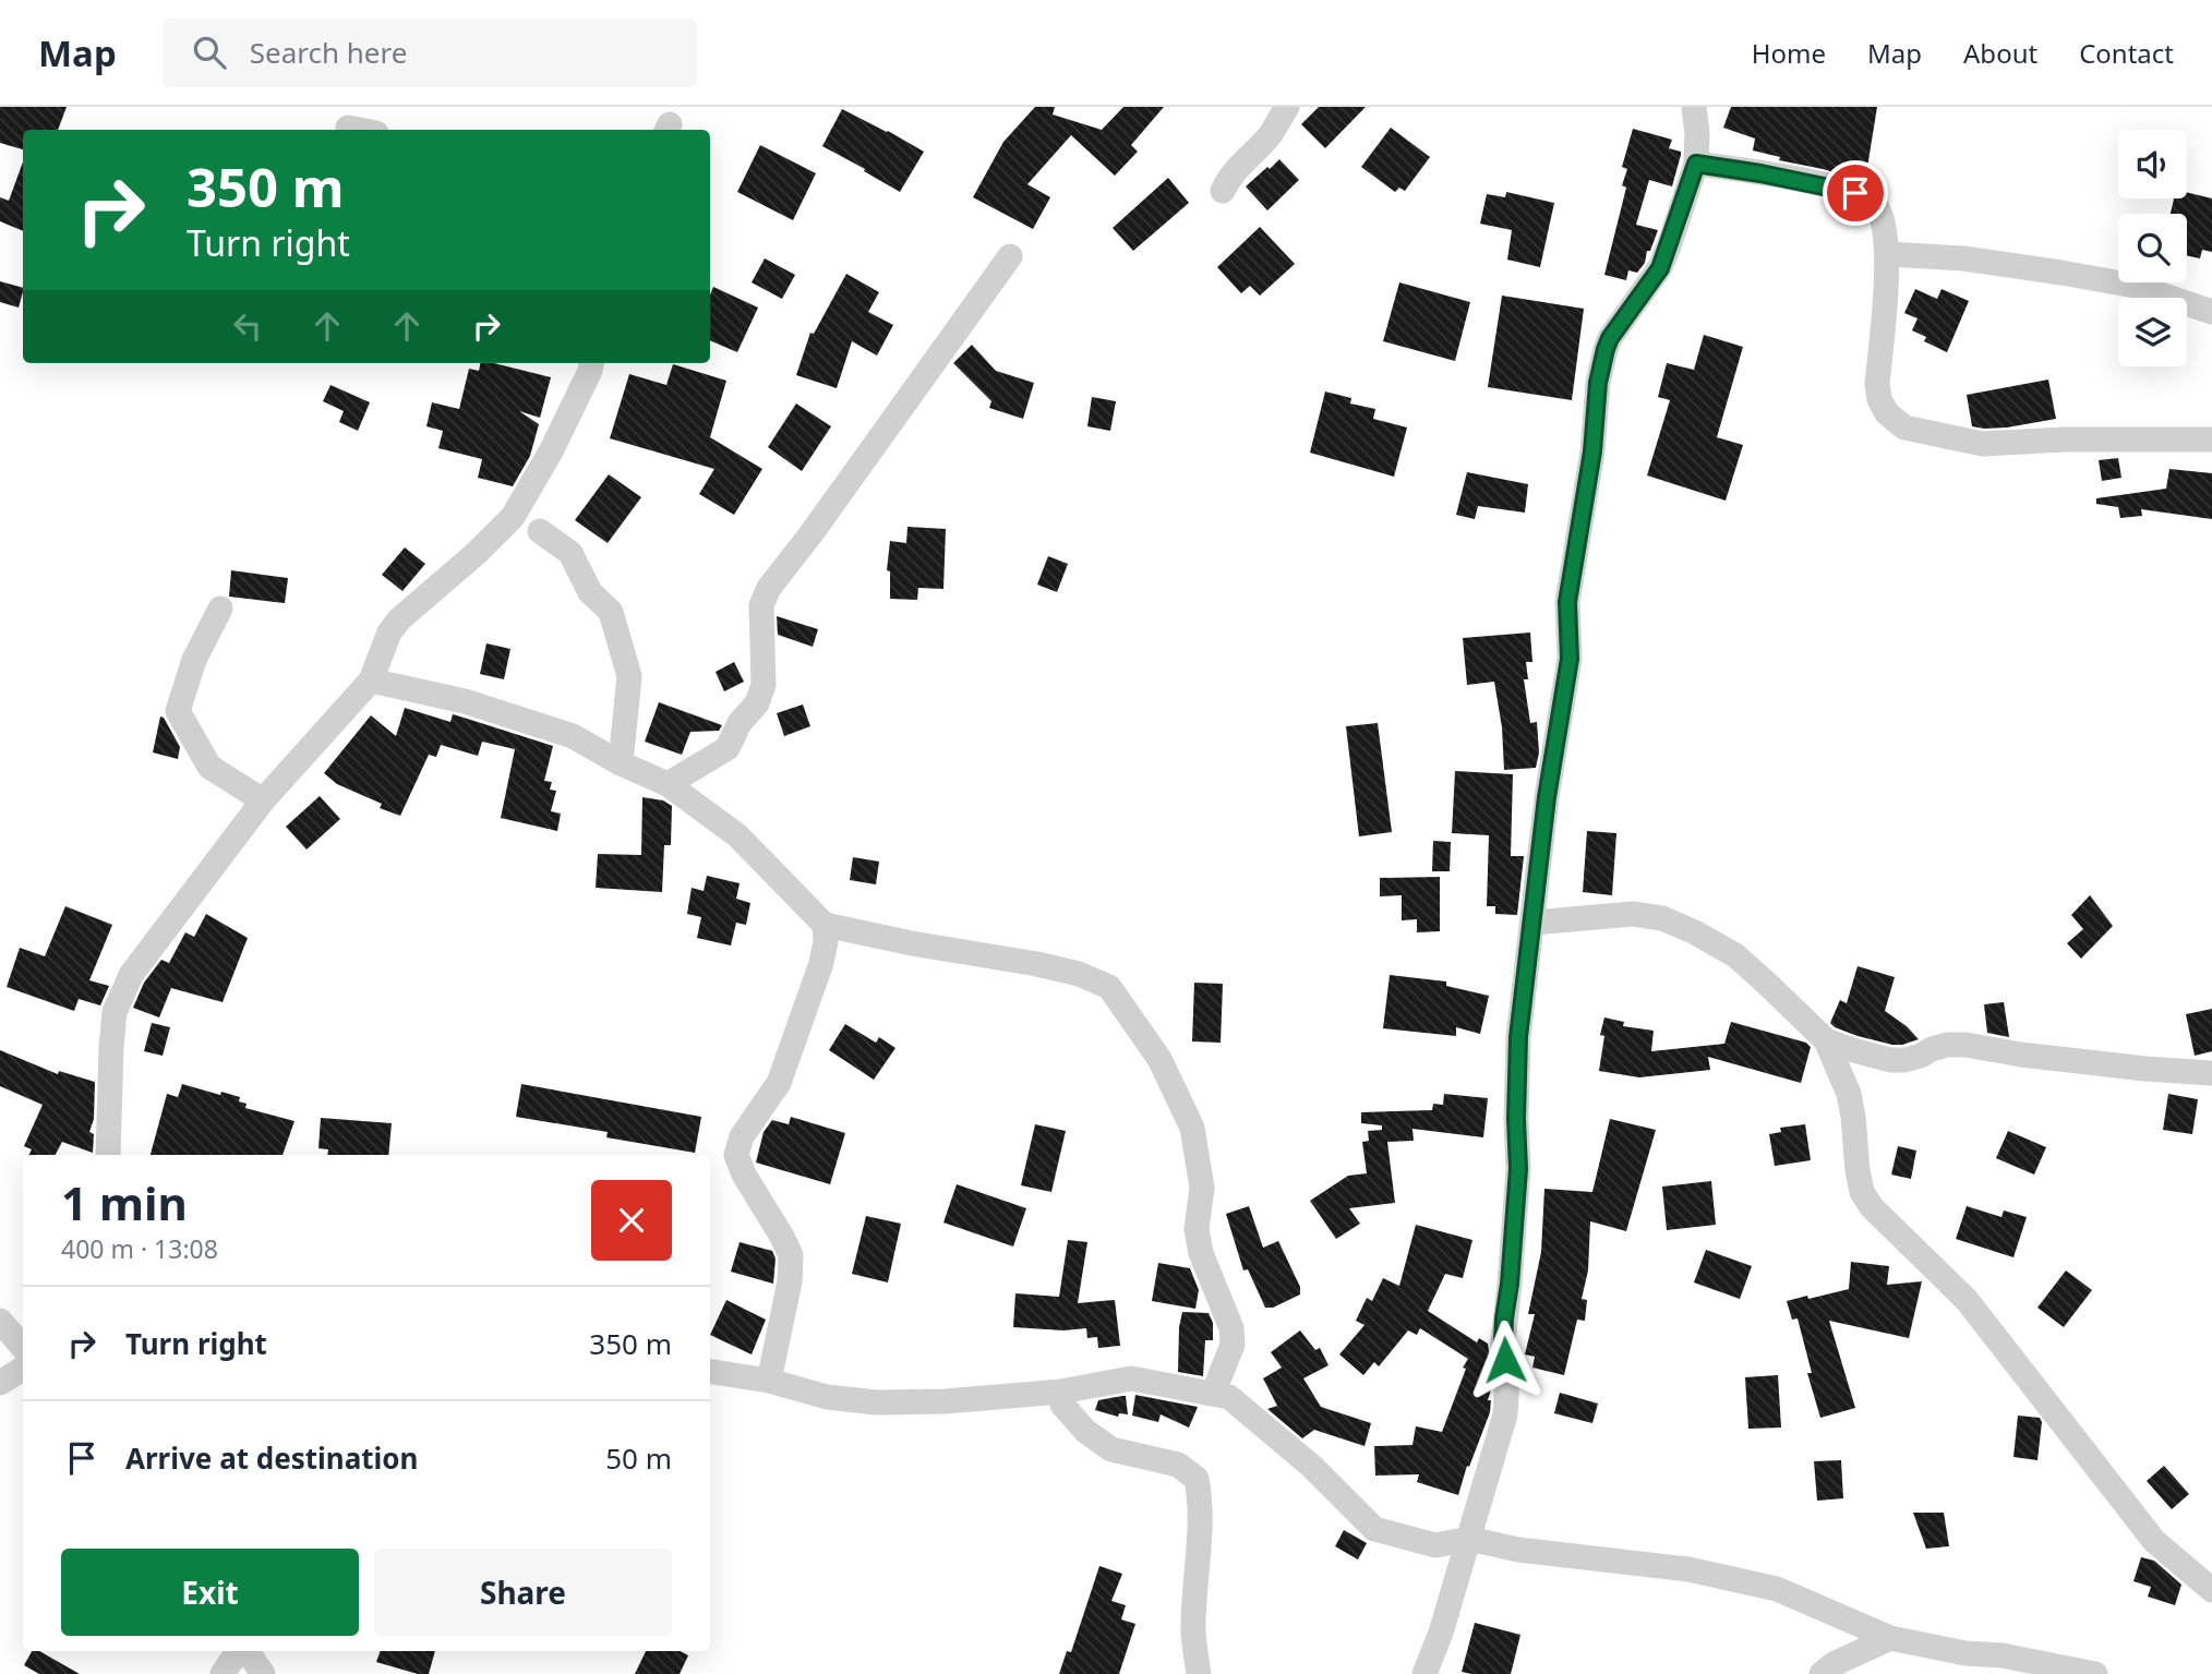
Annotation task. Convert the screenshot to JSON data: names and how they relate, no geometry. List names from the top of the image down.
{
  "page": {
    "header": "Map",
    "search": "Search here",
    "nav": [
      "Home",
      "Map",
      "About",
      "Contact"
    ],
    "turn": ["350 m", "Turn right"],
    "heading": ["1 min", "400 m · 13:08"],
    "list": [
      {
        "name": "Turn right",
        "value": "350 m"
      },
      {
        "name": "Arrive at destination",
        "value": "50 m"
      }
    ],
    "buttons": ["Exit", "Share"]
  }
}
